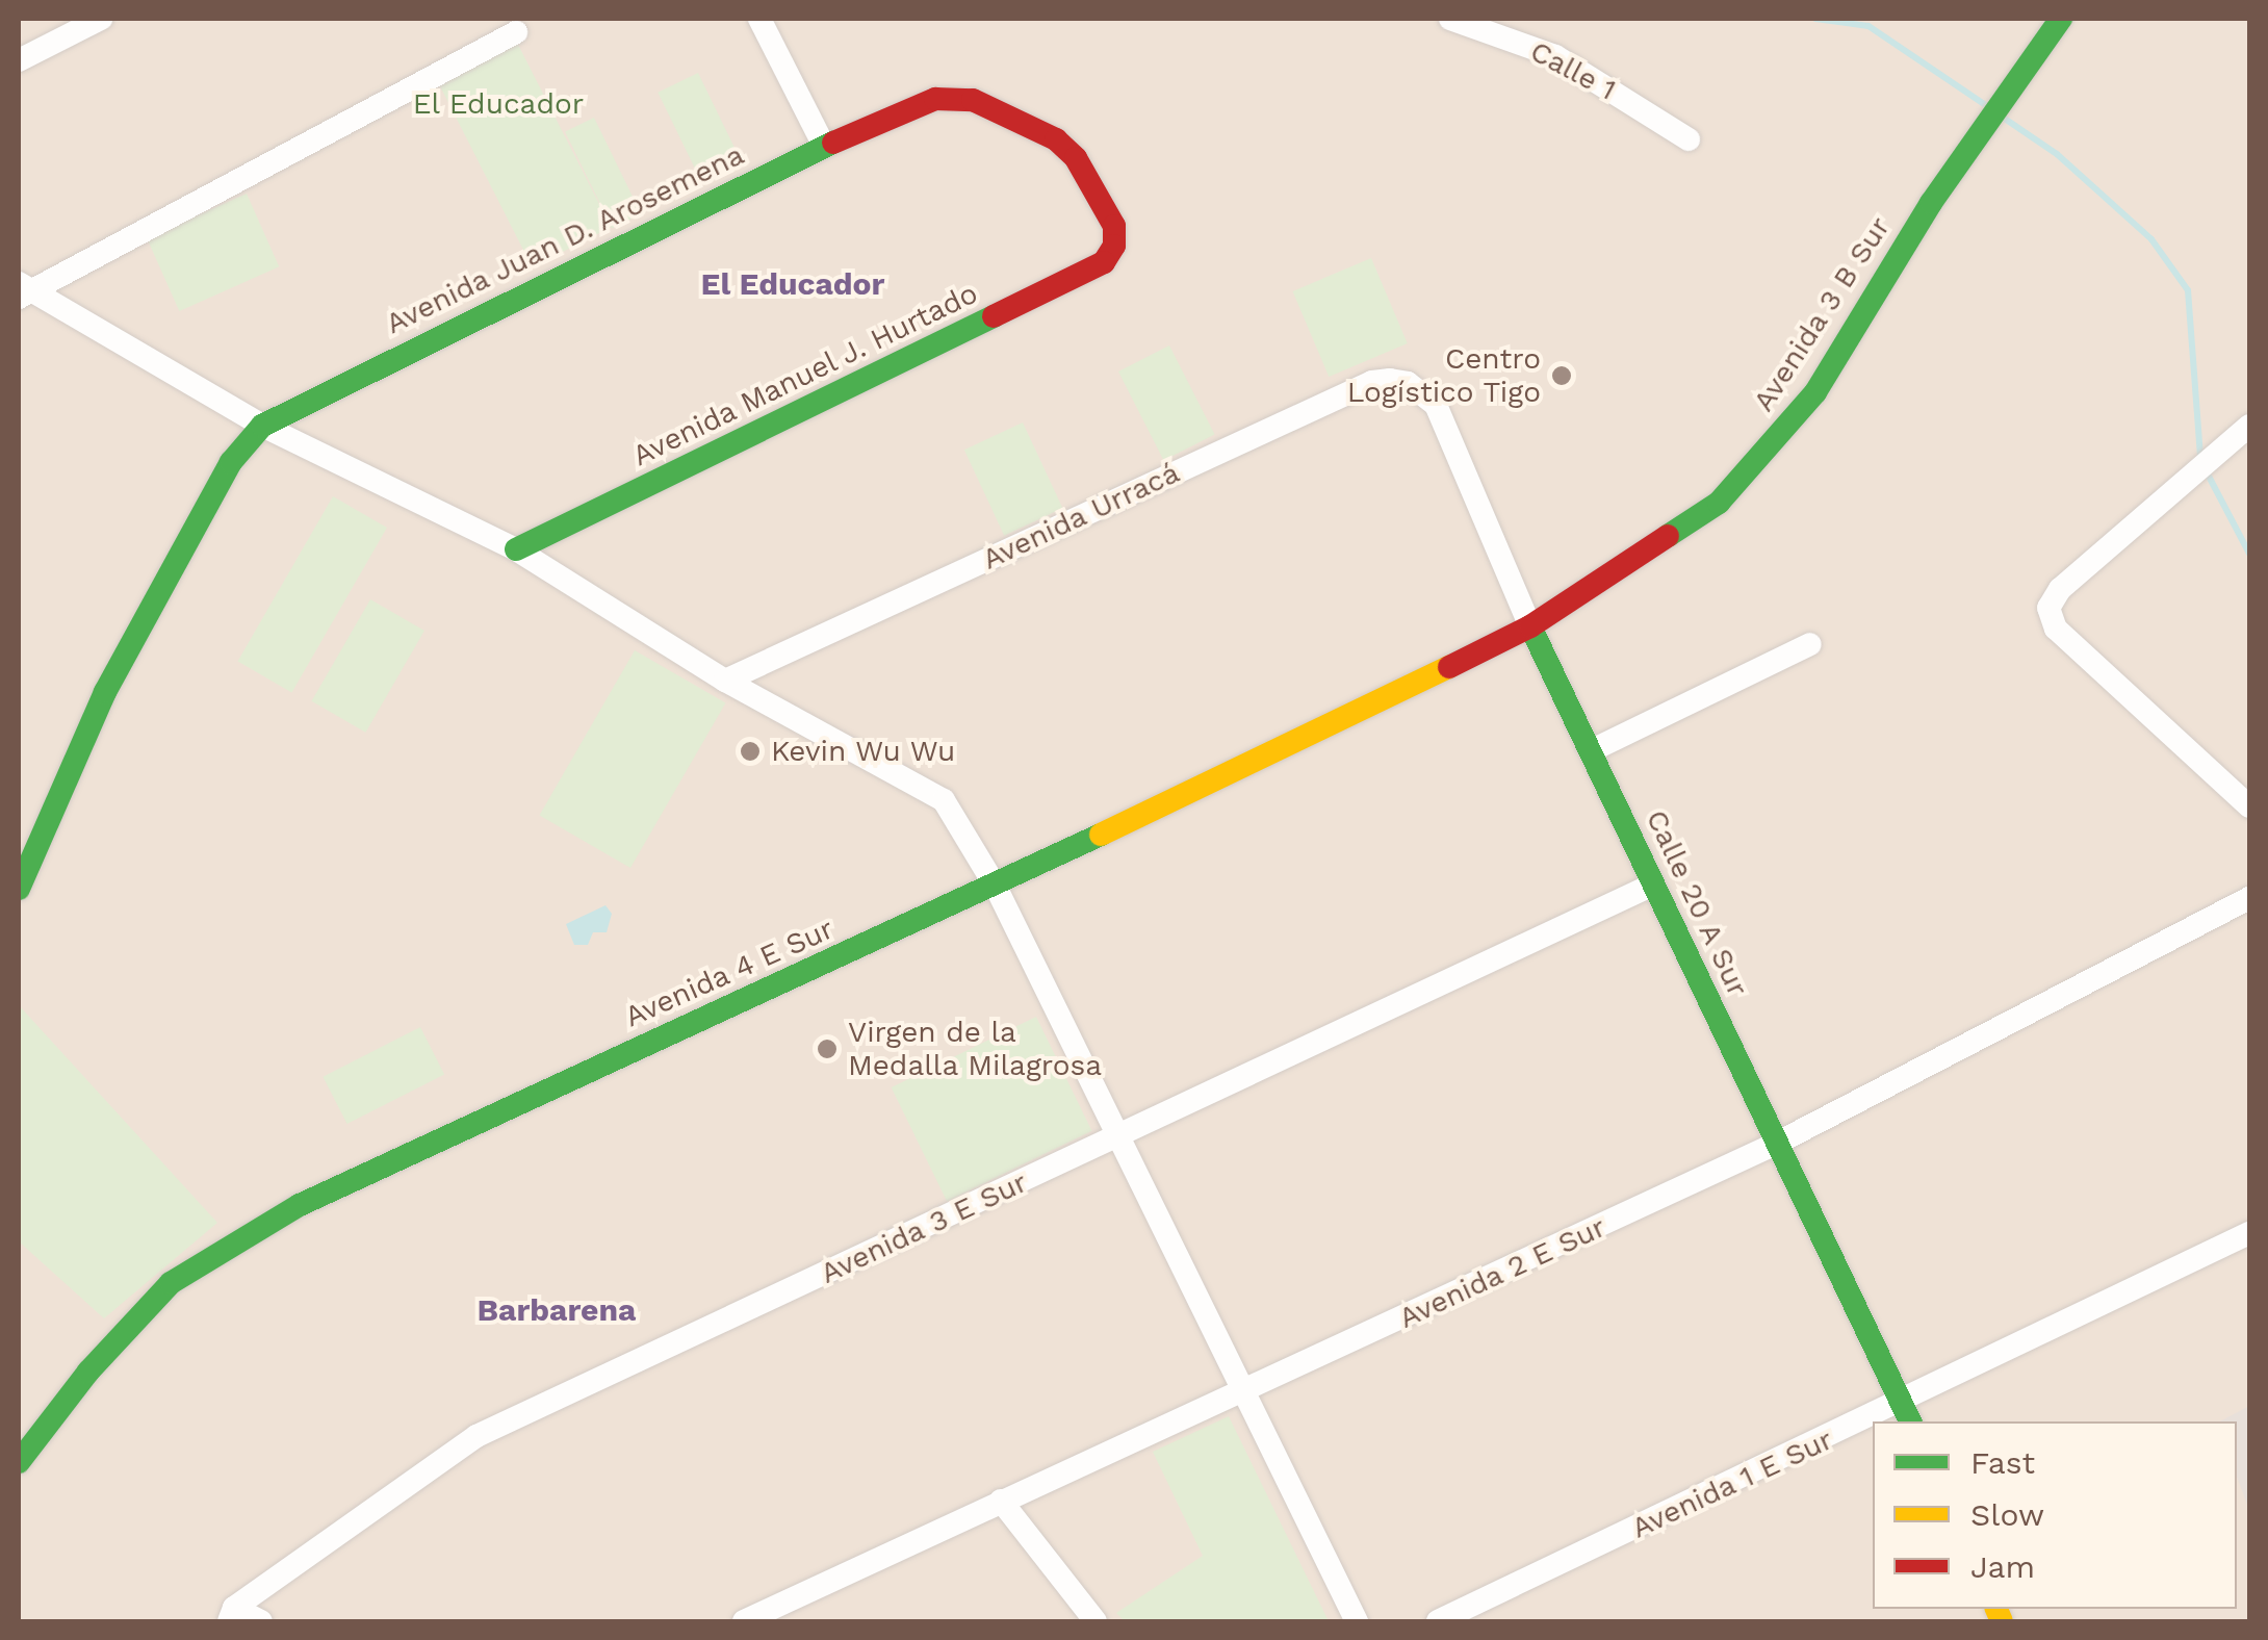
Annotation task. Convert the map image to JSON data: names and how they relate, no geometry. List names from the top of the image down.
{
  "streets": {
    "street": [
      "Calle 1",
      "Avenida Juan D. Arosemena",
      "Avenida 3 B Sur",
      "Avenida Manuel J. Hurtado",
      "Avenida Urracá",
      "Calle 20 A Sur",
      "Avenida 4 E Sur",
      "Avenida 3 E Sur",
      "Avenida 2 E Sur",
      "Avenida 1 E Sur"
    ]
  },
  "crossings": [
    ["Avenida Juan D. Arosemena", "Avenida Manuel J. Hurtado"],
    ["Avenida 3 B Sur", "Calle 20 A Sur"],
    ["Avenida 3 B Sur", "Avenida 4 E Sur"],
    ["Avenida Urracá", "Calle 20 A Sur"],
    ["Calle 20 A Sur", "Avenida 4 E Sur"],
    ["Calle 20 A Sur", "Avenida 3 E Sur"],
    ["Calle 20 A Sur", "Avenida 2 E Sur"],
    ["Calle 20 A Sur", "Avenida 1 E Sur"]
  ],
  "districts": ["El Educador", "Barbarena"],
  "parks": ["El Educador"],
  "places": ["Centro Logístico Tigo", "Kevin Wu Wu", "Virgen de la Medalla Milagrosa"],
  "legend": ["Fast", "Slow", "Jam"]
}
